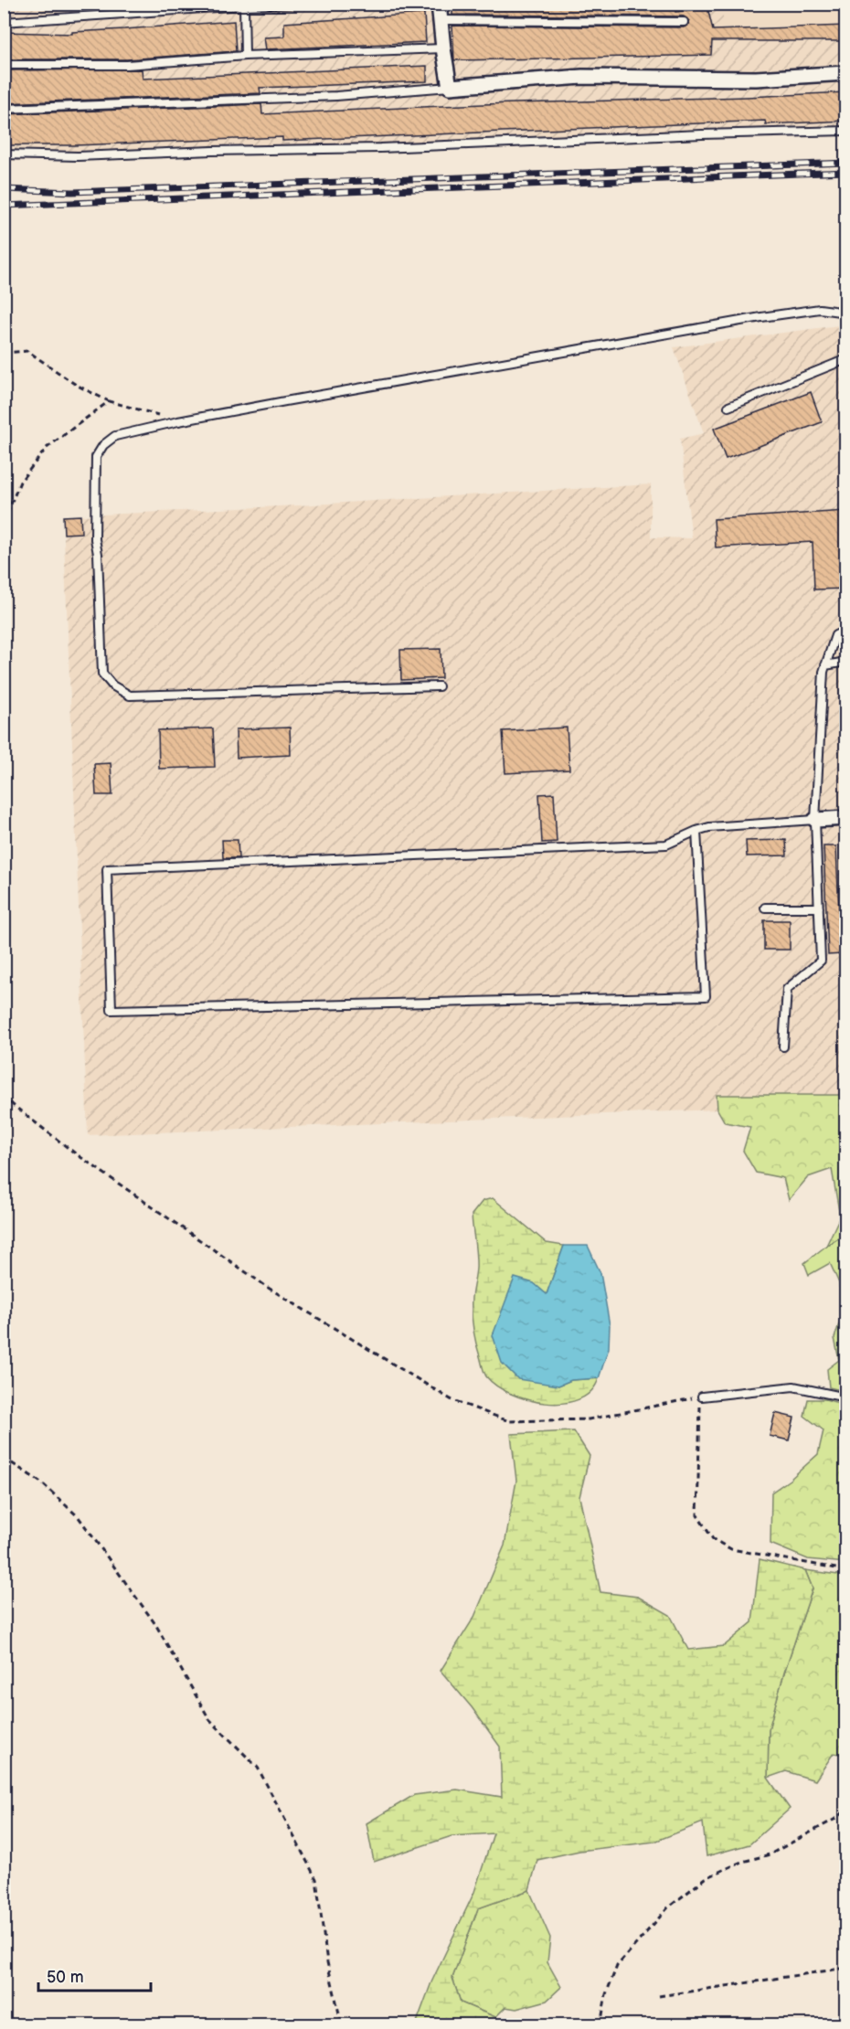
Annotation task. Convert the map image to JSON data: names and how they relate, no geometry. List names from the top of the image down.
{
  "scale_bar": "50 m"
}
